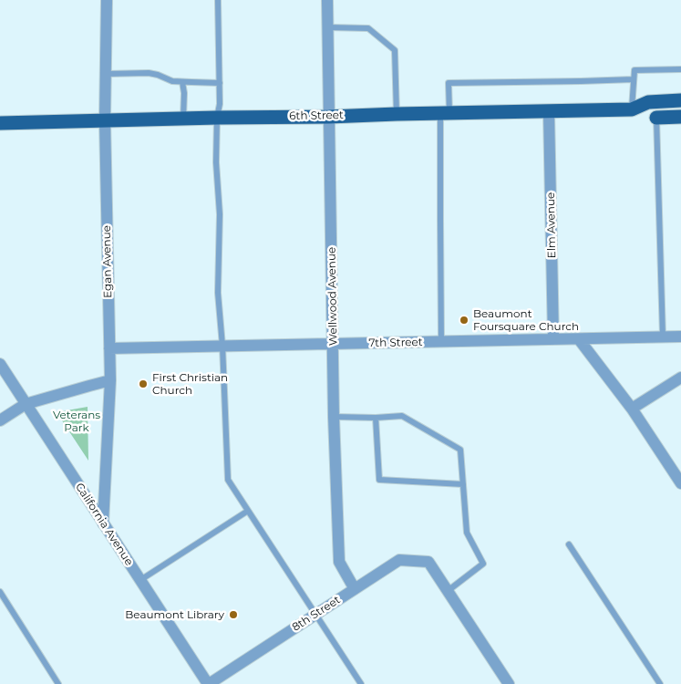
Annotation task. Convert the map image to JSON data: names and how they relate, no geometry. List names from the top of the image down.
{
  "streets": {
    "main road": ["6th Street"],
    "street": [
      "Elm Avenue",
      "Egan Avenue",
      "Wellwood Avenue",
      "7th Street",
      "California Avenue",
      "8th Street"
    ]
  },
  "crossings": [
    ["6th Street", "Elm Avenue"],
    ["6th Street", "Egan Avenue"],
    ["6th Street", "Wellwood Avenue"],
    ["Elm Avenue", "7th Street"],
    ["Egan Avenue", "7th Street"],
    ["Egan Avenue", "California Avenue"],
    ["Wellwood Avenue", "7th Street"],
    ["Wellwood Avenue", "8th Street"],
    ["California Avenue", "8th Street"]
  ],
  "parks": ["Veterans Park"],
  "places": ["Beaumont Foursquare Church", "First Christian Church", "Beaumont Library"]
}
